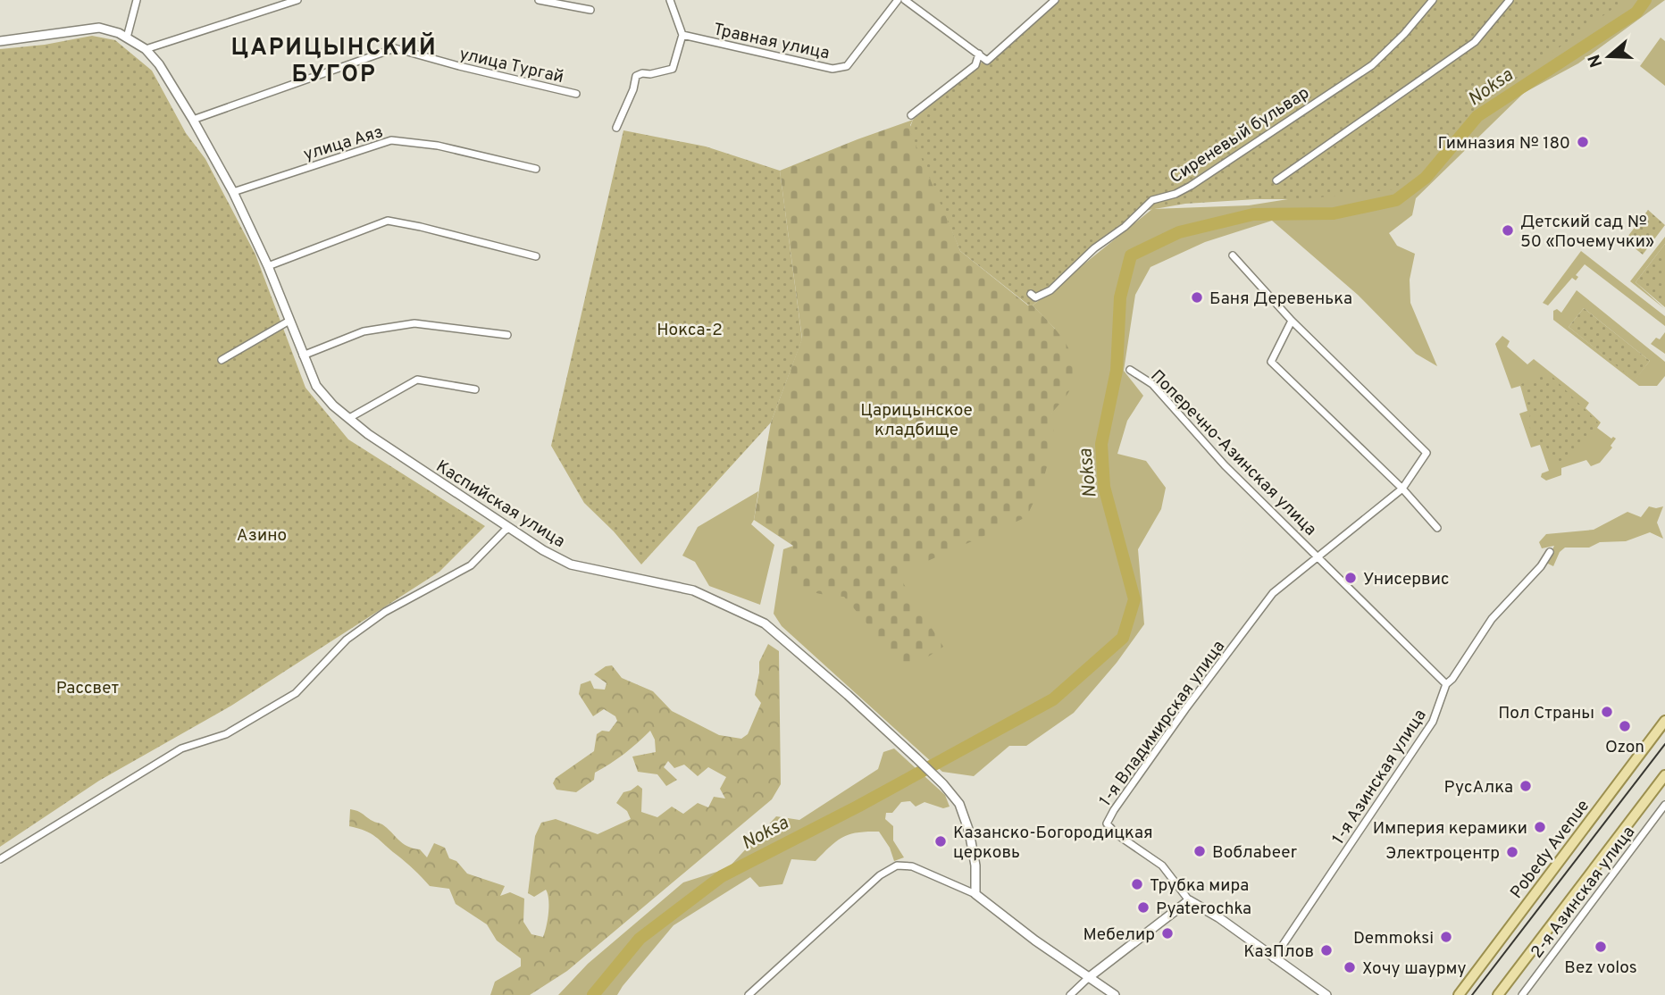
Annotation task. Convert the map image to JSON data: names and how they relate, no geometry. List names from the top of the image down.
{
  "streets": {
    "main road": ["Pobedy Avenue"],
    "street": [
      "Травная улица",
      "улица Тургай",
      "Сиреневый бульвар",
      "улица Аяз",
      "Поперечно-Азинская улица",
      "Каспийская улица",
      "1-я Владимирская улица",
      "1-я Азинская улица",
      "2-я Азинская улица"
    ]
  },
  "crossings": [
    ["улица Тургай", "Каспийская улица"],
    ["улица Аяз", "Каспийская улица"],
    ["Поперечно-Азинская улица", "1-я Владимирская улица"],
    ["Поперечно-Азинская улица", "1-я Азинская улица"]
  ],
  "districts": ["ЦАРИЦЫНСКИЙ БУГОР"],
  "water": ["Noksa"],
  "parks": [
    "Нокса-2",
    "Царицынское кладбище",
    "Азино",
    "Рассвет"
  ],
  "places": [
    "Гимназия № 180",
    "Детский сад № 50 «Почемучки»",
    "Баня Деревенька",
    "Унисервис",
    "Пол Страны",
    "Ozon",
    "РусАлка",
    "Империя керамики",
    "Казанско-Богородицкая церковь",
    "Воблаbeer",
    "Электроцентр",
    "Трубка мира",
    "Pyaterochka",
    "Мебелир",
    "Demmoksi",
    "Bez volos",
    "КазПлов",
    "Хочу шаурму"
  ],
  "north": "left"
}
